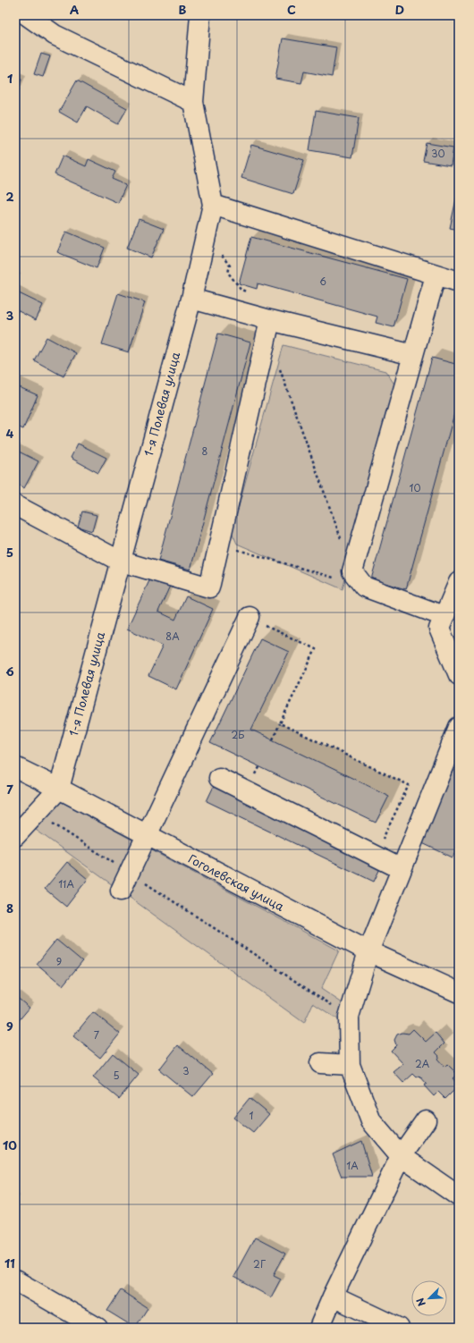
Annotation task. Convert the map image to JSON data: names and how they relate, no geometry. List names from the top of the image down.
{
  "streets": {
    "street": ["1-я Полевая улица", "Гоголевская улица"]
  },
  "crossings": [
    ["1-я Полевая улица", "Гоголевская улица"]
  ],
  "house_numbers": [
    "30",
    "6",
    "8",
    "10",
    "8А",
    "2Б",
    "11А",
    "9",
    "7",
    "2А",
    "3",
    "5",
    "1",
    "1А",
    "2Г"
  ],
  "north": "bottom left",
  "grid": {
    "columns": [
      "A",
      "B",
      "C",
      "D"
    ],
    "rows": [
      "1",
      "2",
      "3",
      "4",
      "5",
      "6",
      "7",
      "8",
      "9",
      "10",
      "11"
    ]
  }
}
